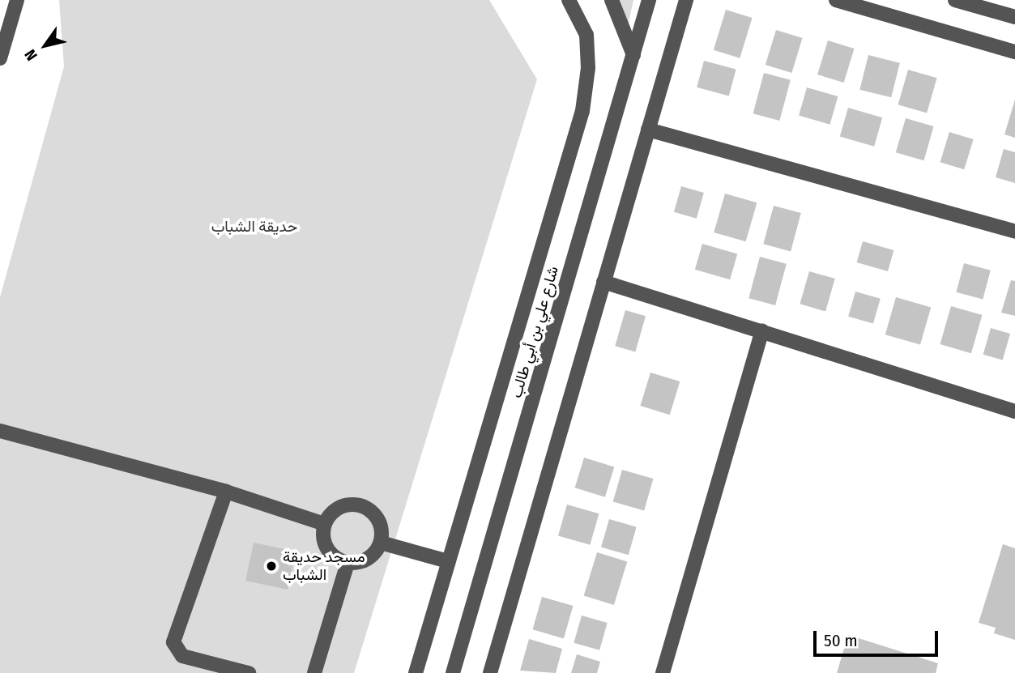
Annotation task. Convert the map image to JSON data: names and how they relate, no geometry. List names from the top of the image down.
{
  "streets": {
    "street": ["شارع علي بن أبي طالب"]
  },
  "parks": ["حديقة الشباب"],
  "places": ["مسجد حديقة الشباب"],
  "scale_bar": "50 m",
  "north": "bottom left"
}
